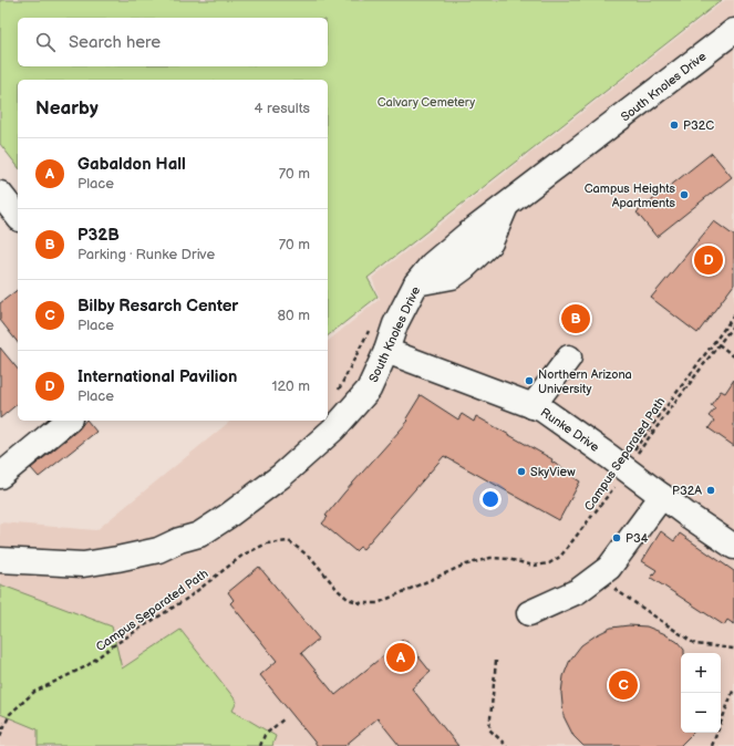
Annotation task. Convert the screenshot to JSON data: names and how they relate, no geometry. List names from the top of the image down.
{
  "streets": {
    "street": ["South Knoles Drive", "Runke Drive"],
    "path": ["Campus Separated Path"]
  },
  "crossings": [
    ["South Knoles Drive", "Runke Drive"],
    ["Runke Drive", "Campus Separated Path"]
  ],
  "parks": ["Calvary Cemetery"],
  "places": [
    "P32C",
    "Campus Heights Apartments",
    "Northern Arizona University",
    "SkyView",
    "P32A",
    "P34"
  ],
  "page": {
    "search": "Search here",
    "heading": ["Nearby", "4 results"],
    "list": [
      {
        "mark": "A",
        "name": "Gabaldon Hall",
        "note": "Place",
        "value": "70 m"
      },
      {
        "mark": "B",
        "name": "P32B",
        "note": "Parking · Runke Drive",
        "value": "70 m"
      },
      {
        "mark": "C",
        "name": "Bilby Resarch Center",
        "note": "Place",
        "value": "80 m"
      },
      {
        "mark": "D",
        "name": "International Pavilion",
        "note": "Place",
        "value": "120 m"
      }
    ],
    "pins": [
      "D",
      "B",
      "A",
      "C"
    ],
    "map_buttons": ["+", "−"]
  }
}
